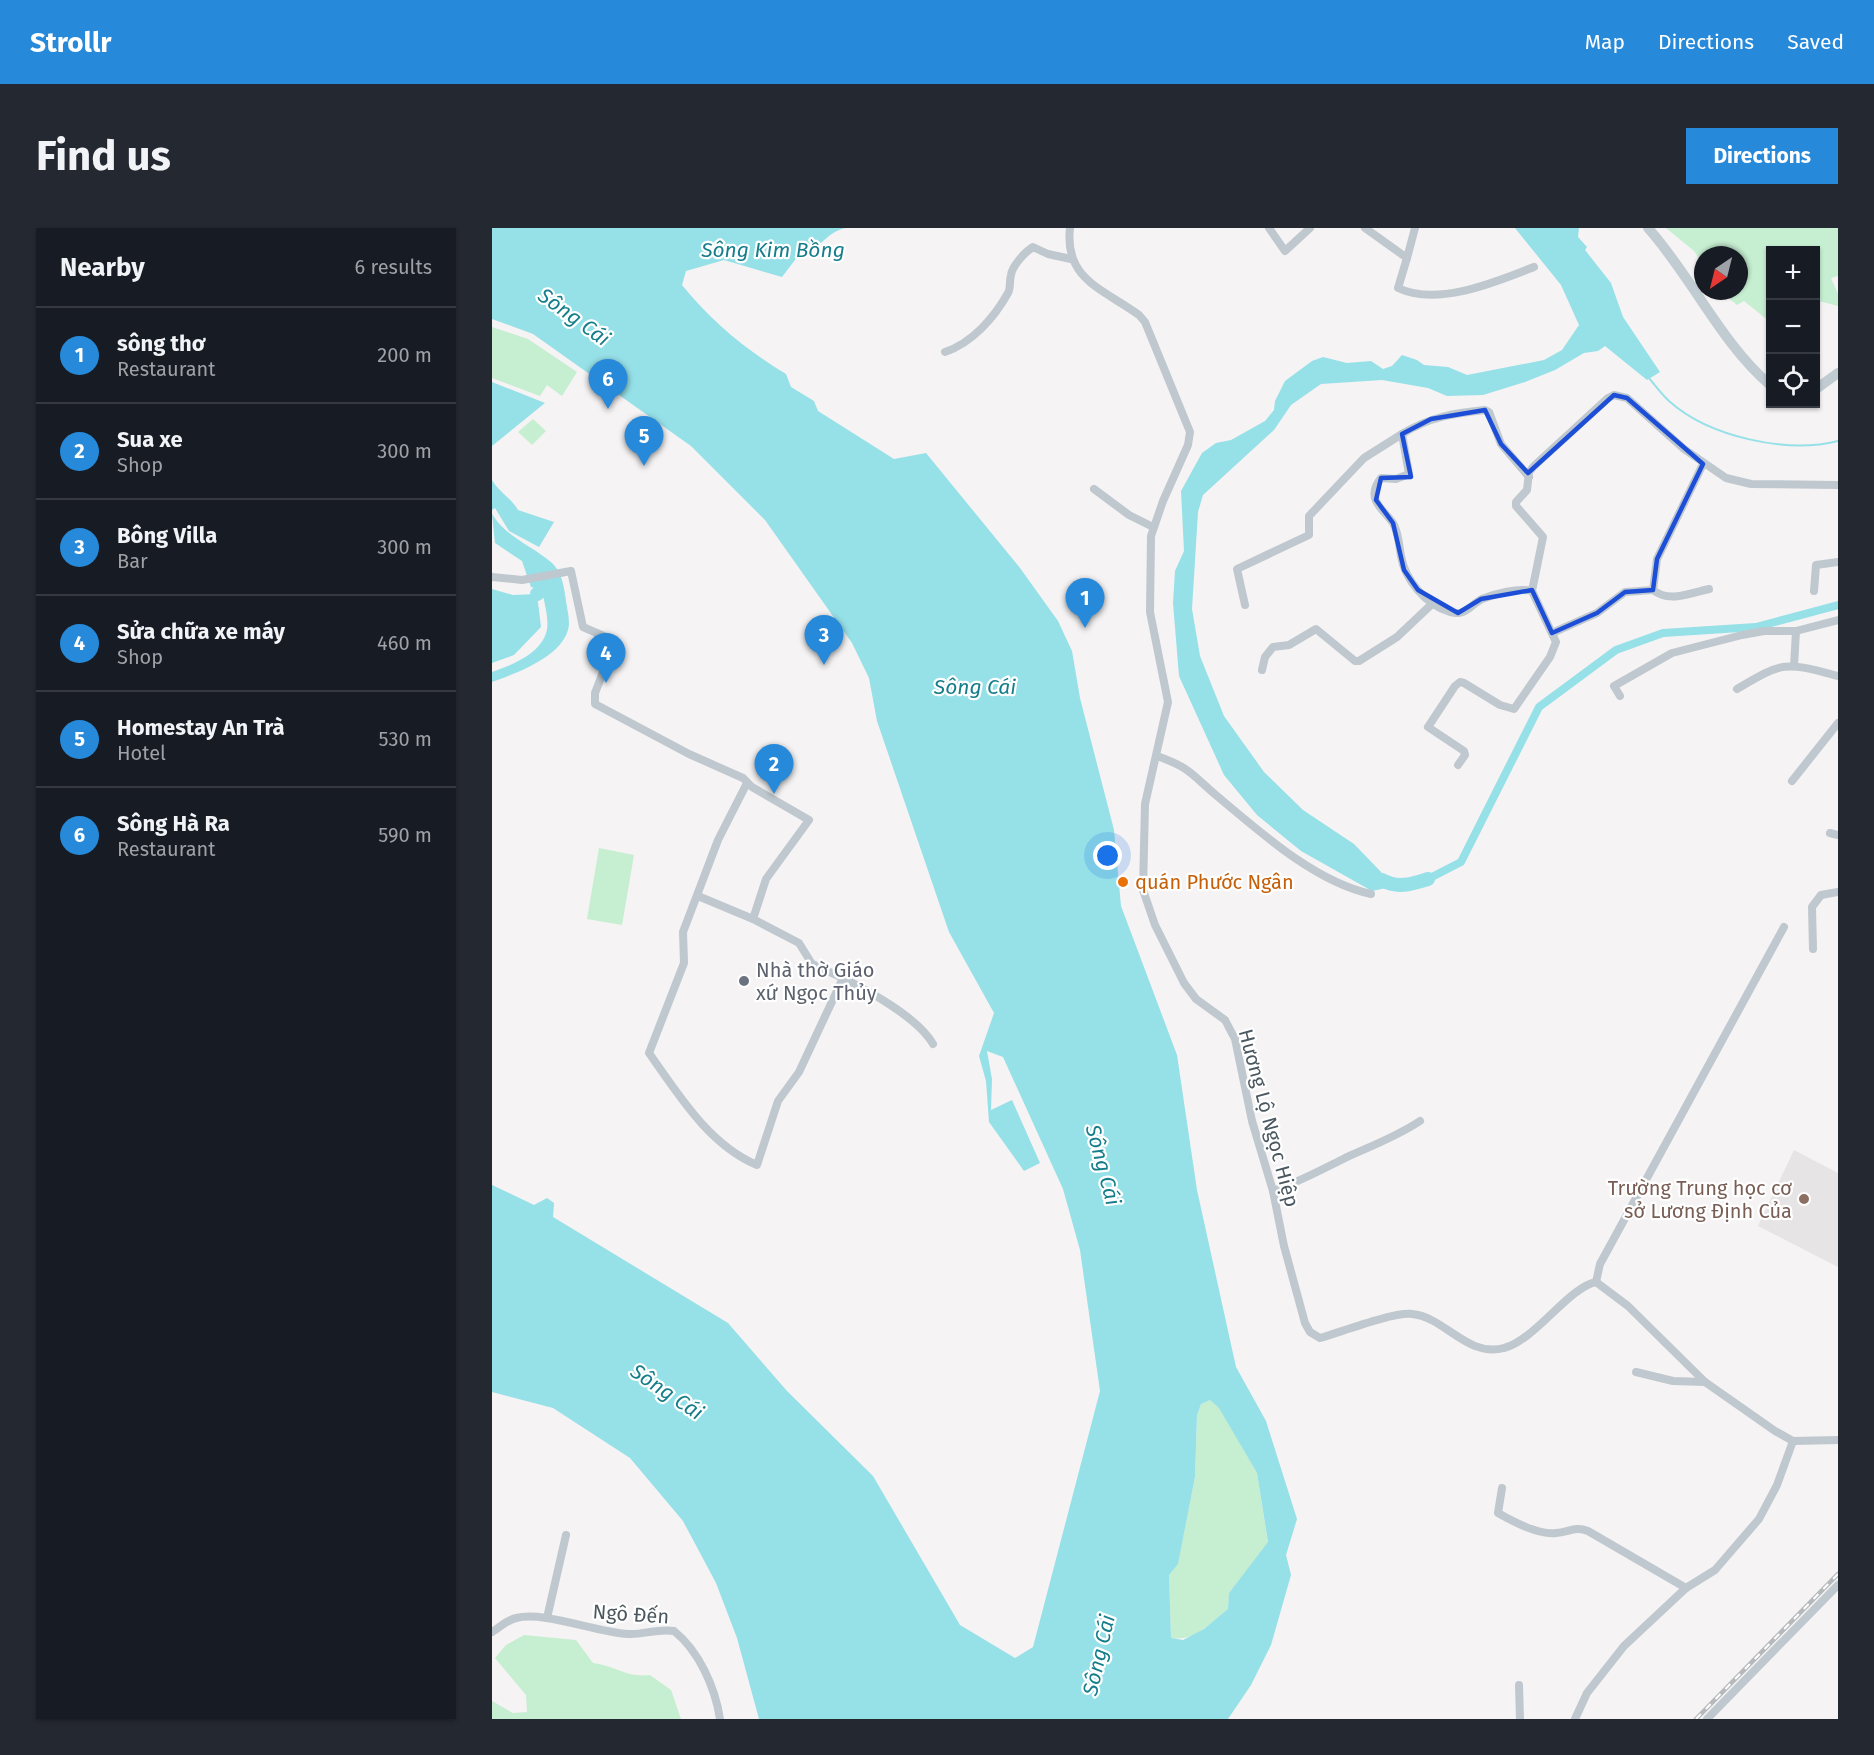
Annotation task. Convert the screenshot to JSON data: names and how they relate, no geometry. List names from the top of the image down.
{
  "streets": {
    "street": ["Hương Lộ Ngọc Hiệp", "Ngô Đến"]
  },
  "water": ["Sông Kim Bồng", "Sông Cái"],
  "places": ["quán Phước Ngân", "Nhà thờ Giáo xứ Ngọc Thủy", "Trường Trung học cơ sở Lương Định Của"],
  "north": "bottom left",
  "page": {
    "header": "Strollr",
    "nav": ["Map", "Directions", "Saved"],
    "buttons": "Directions",
    "title": "Find us",
    "heading": ["Nearby", "6 results"],
    "map_buttons": ["+", "−"],
    "list": [
      {
        "mark": "1",
        "name": "sông thơ",
        "note": "Restaurant",
        "value": "200 m"
      },
      {
        "mark": "2",
        "name": "Sua xe",
        "note": "Shop",
        "value": "300 m"
      },
      {
        "mark": "3",
        "name": "Bông Villa",
        "note": "Bar",
        "value": "300 m"
      },
      {
        "mark": "4",
        "name": "Sửa chữa xe máy",
        "note": "Shop",
        "value": "460 m"
      },
      {
        "mark": "5",
        "name": "Homestay An Trà",
        "note": "Hotel",
        "value": "530 m"
      },
      {
        "mark": "6",
        "name": "Sông Hà Ra",
        "note": "Restaurant",
        "value": "590 m"
      }
    ],
    "pins": [
      "6",
      "5",
      "1",
      "3",
      "4",
      "2"
    ]
  }
}
